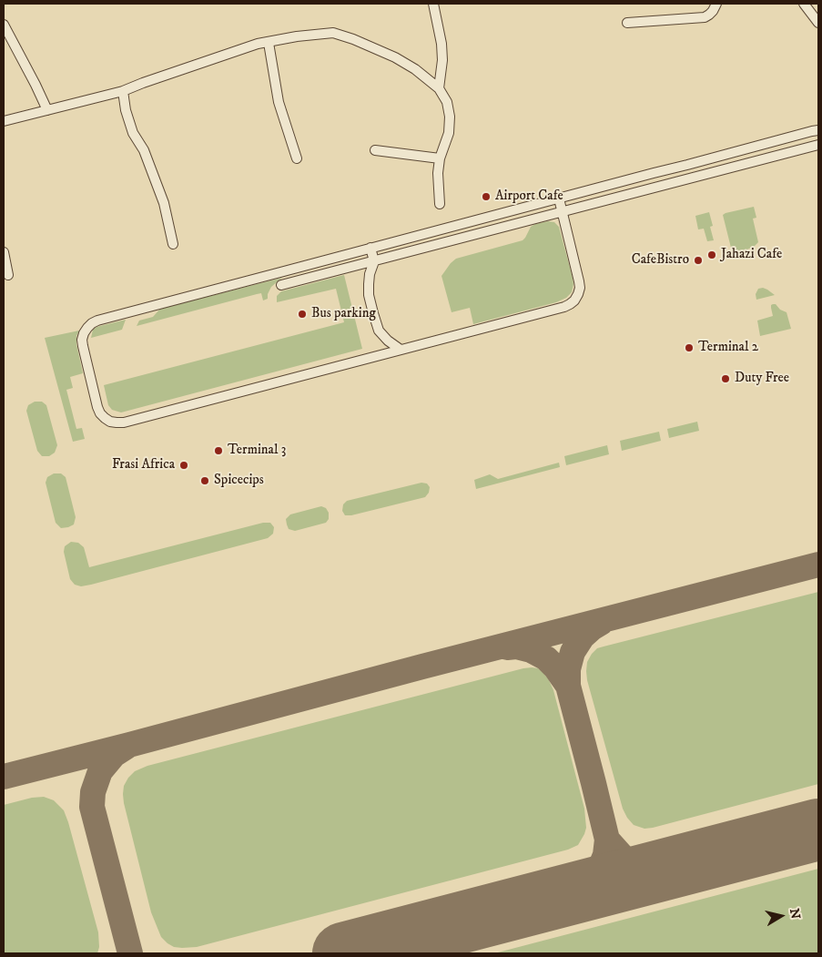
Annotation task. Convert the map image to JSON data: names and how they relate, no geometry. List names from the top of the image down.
{
  "places": [
    "Airport Cafe",
    "Jahazi Cafe",
    "CafeBistro",
    "Bus parking",
    "Terminal 2",
    "Duty Free",
    "Terminal 3",
    "Frasi Africa",
    "Spicecips"
  ],
  "north": "right"
}
